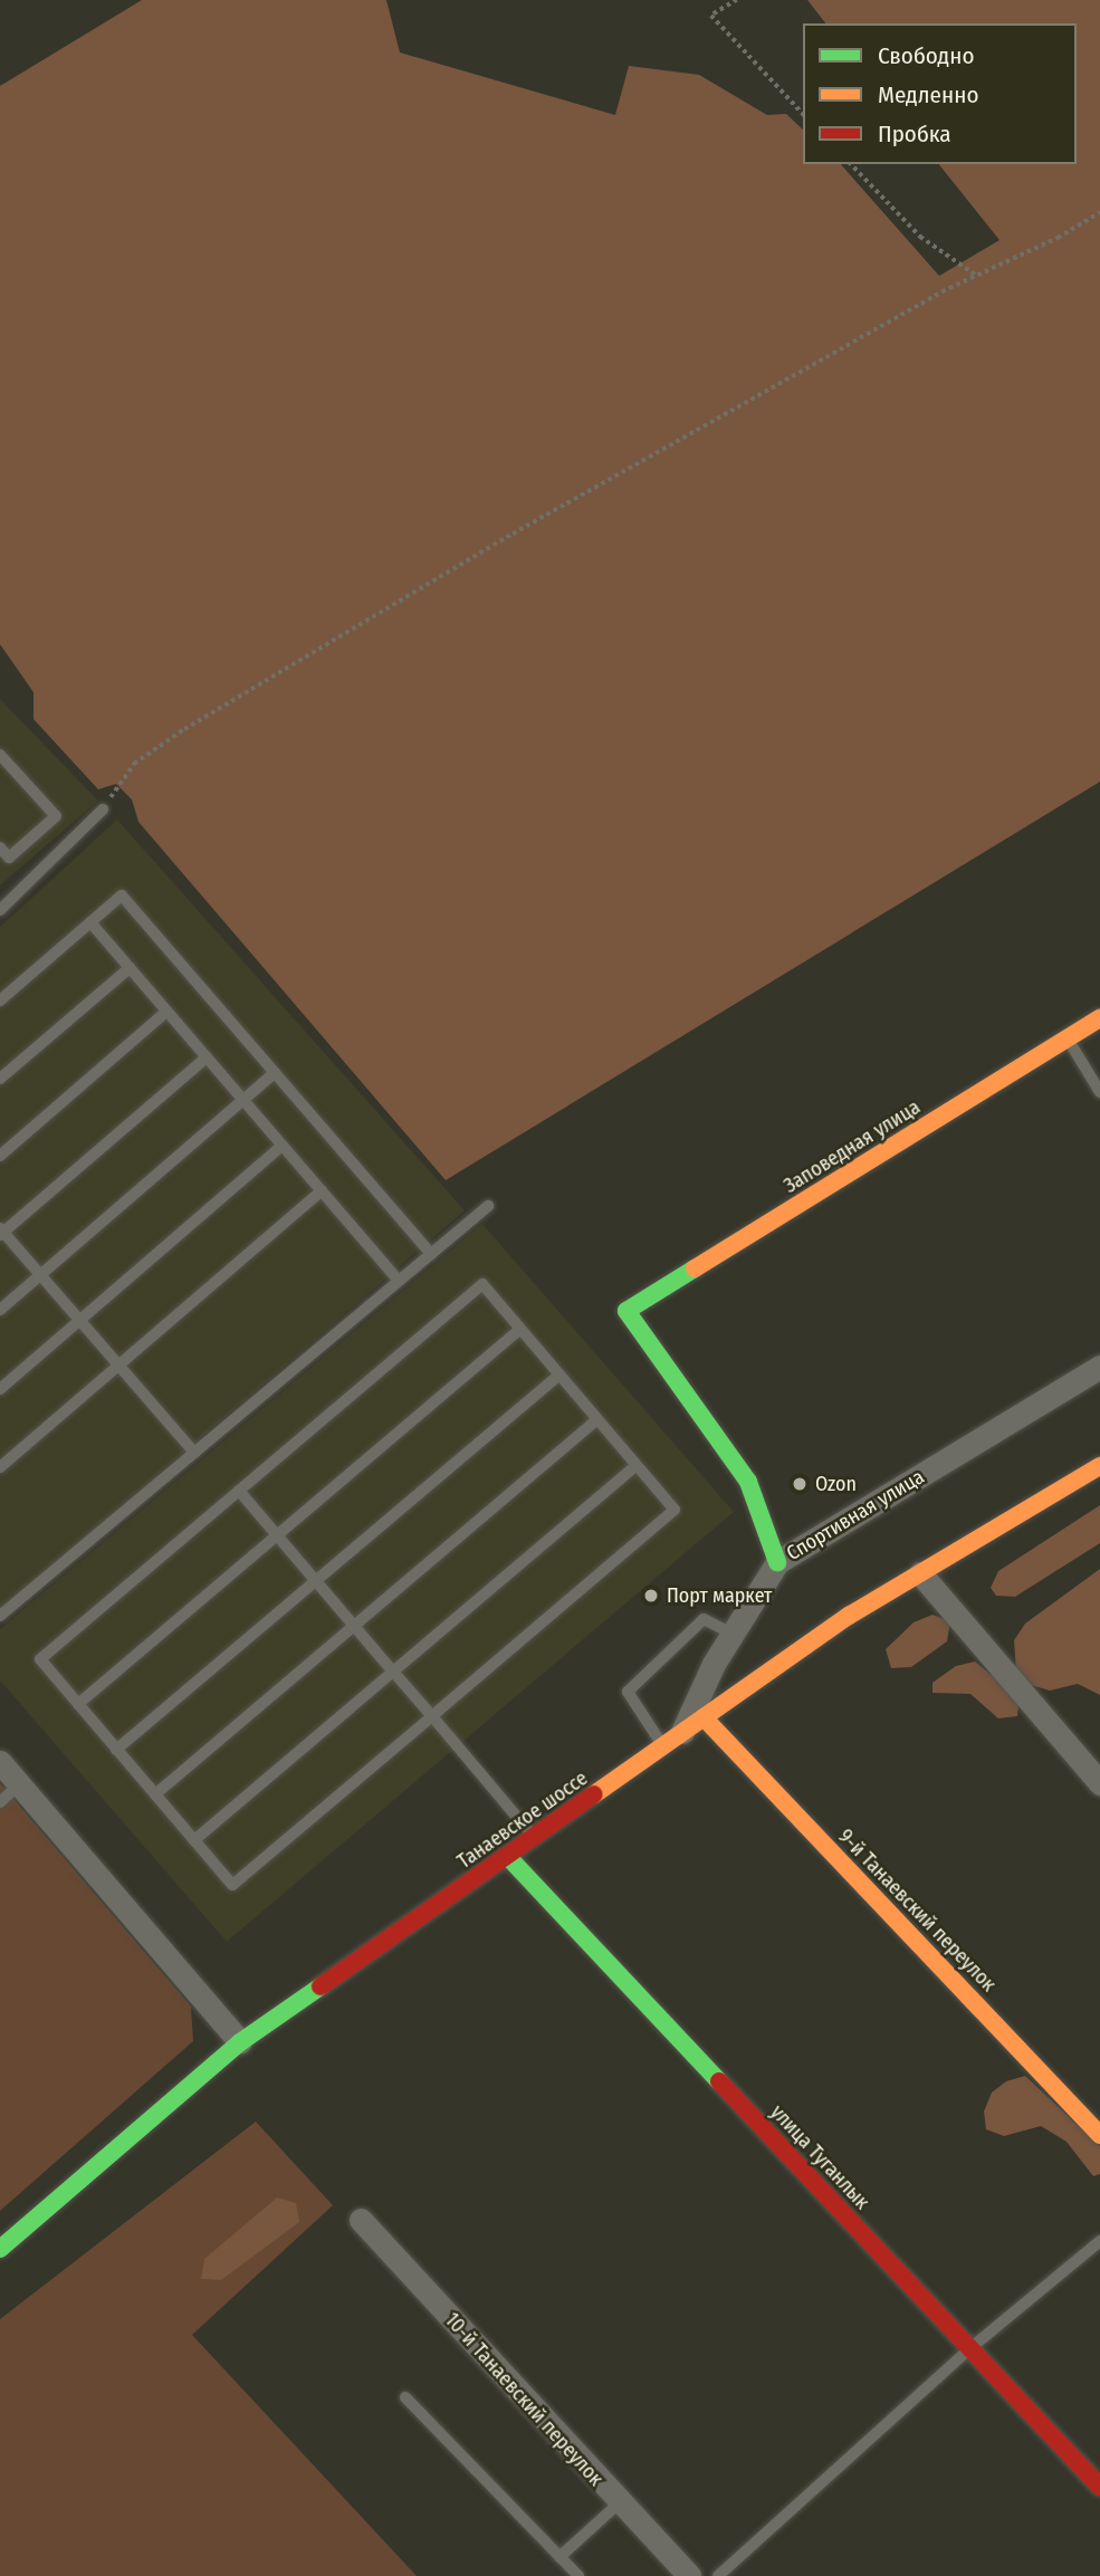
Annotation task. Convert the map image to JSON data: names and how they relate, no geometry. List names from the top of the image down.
{
  "streets": {
    "street": [
      "Заповедная улица",
      "Спортивная улица",
      "Танаевское шоссе",
      "9-й Танаевский переулок",
      "улица Туганлык",
      "10-й Танаевский переулок"
    ]
  },
  "crossings": [
    ["Заповедная улица", "Спортивная улица"],
    ["Спортивная улица", "Танаевское шоссе"],
    ["Танаевское шоссе", "9-й Танаевский переулок"],
    ["Танаевское шоссе", "улица Туганлык"]
  ],
  "places": ["Ozon", "Порт маркет"],
  "legend": ["Свободно", "Медленно", "Пробка"]
}
